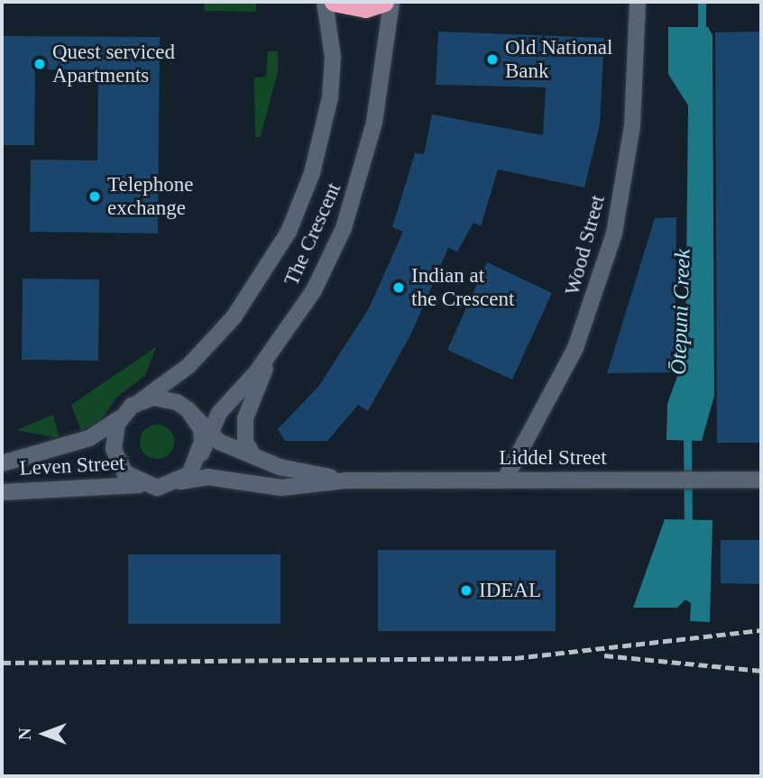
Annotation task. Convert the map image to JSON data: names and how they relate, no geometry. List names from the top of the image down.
{
  "streets": {
    "street": [
      "The Crescent",
      "Wood Street",
      "Liddel Street",
      "Leven Street"
    ]
  },
  "crossings": [
    ["The Crescent", "Liddel Street"],
    ["The Crescent", "Leven Street"],
    ["Wood Street", "Liddel Street"],
    ["Liddel Street", "Leven Street"]
  ],
  "water": ["Ōtepuni Creek"],
  "places": [
    "Old National Bank",
    "Quest serviced Apartments",
    "Telephone exchange",
    "Indian at the Crescent",
    "IDEAL"
  ],
  "north": "left"
}
